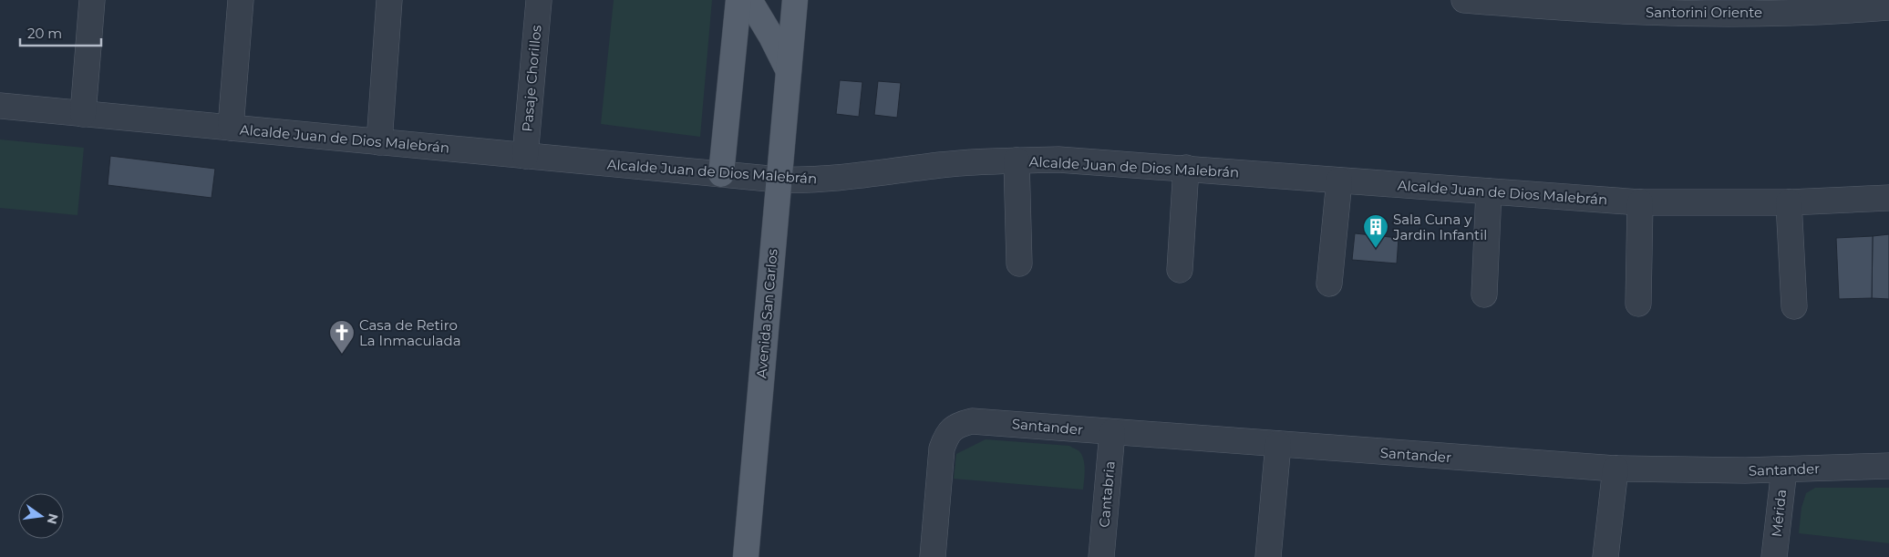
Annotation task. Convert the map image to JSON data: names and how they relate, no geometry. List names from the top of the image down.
{
  "streets": {
    "main road": ["Avenida San Carlos"],
    "street": [
      "Santorini Oriente",
      "Pasaje Chorillos",
      "Alcalde Juan de Dios Malebrán",
      "Santander",
      "Cantabria",
      "Mérida"
    ]
  },
  "crossings": [
    ["Pasaje Chorillos", "Alcalde Juan de Dios Malebrán"],
    ["Alcalde Juan de Dios Malebrán", "Avenida San Carlos"],
    ["Santander", "Cantabria"],
    ["Santander", "Mérida"]
  ],
  "places": {
    "building": ["Sala Cuna y Jardin Infantil"],
    "church": ["Casa de Retiro La Inmaculada"]
  },
  "scale_bar": "20 m",
  "north": "right"
}
